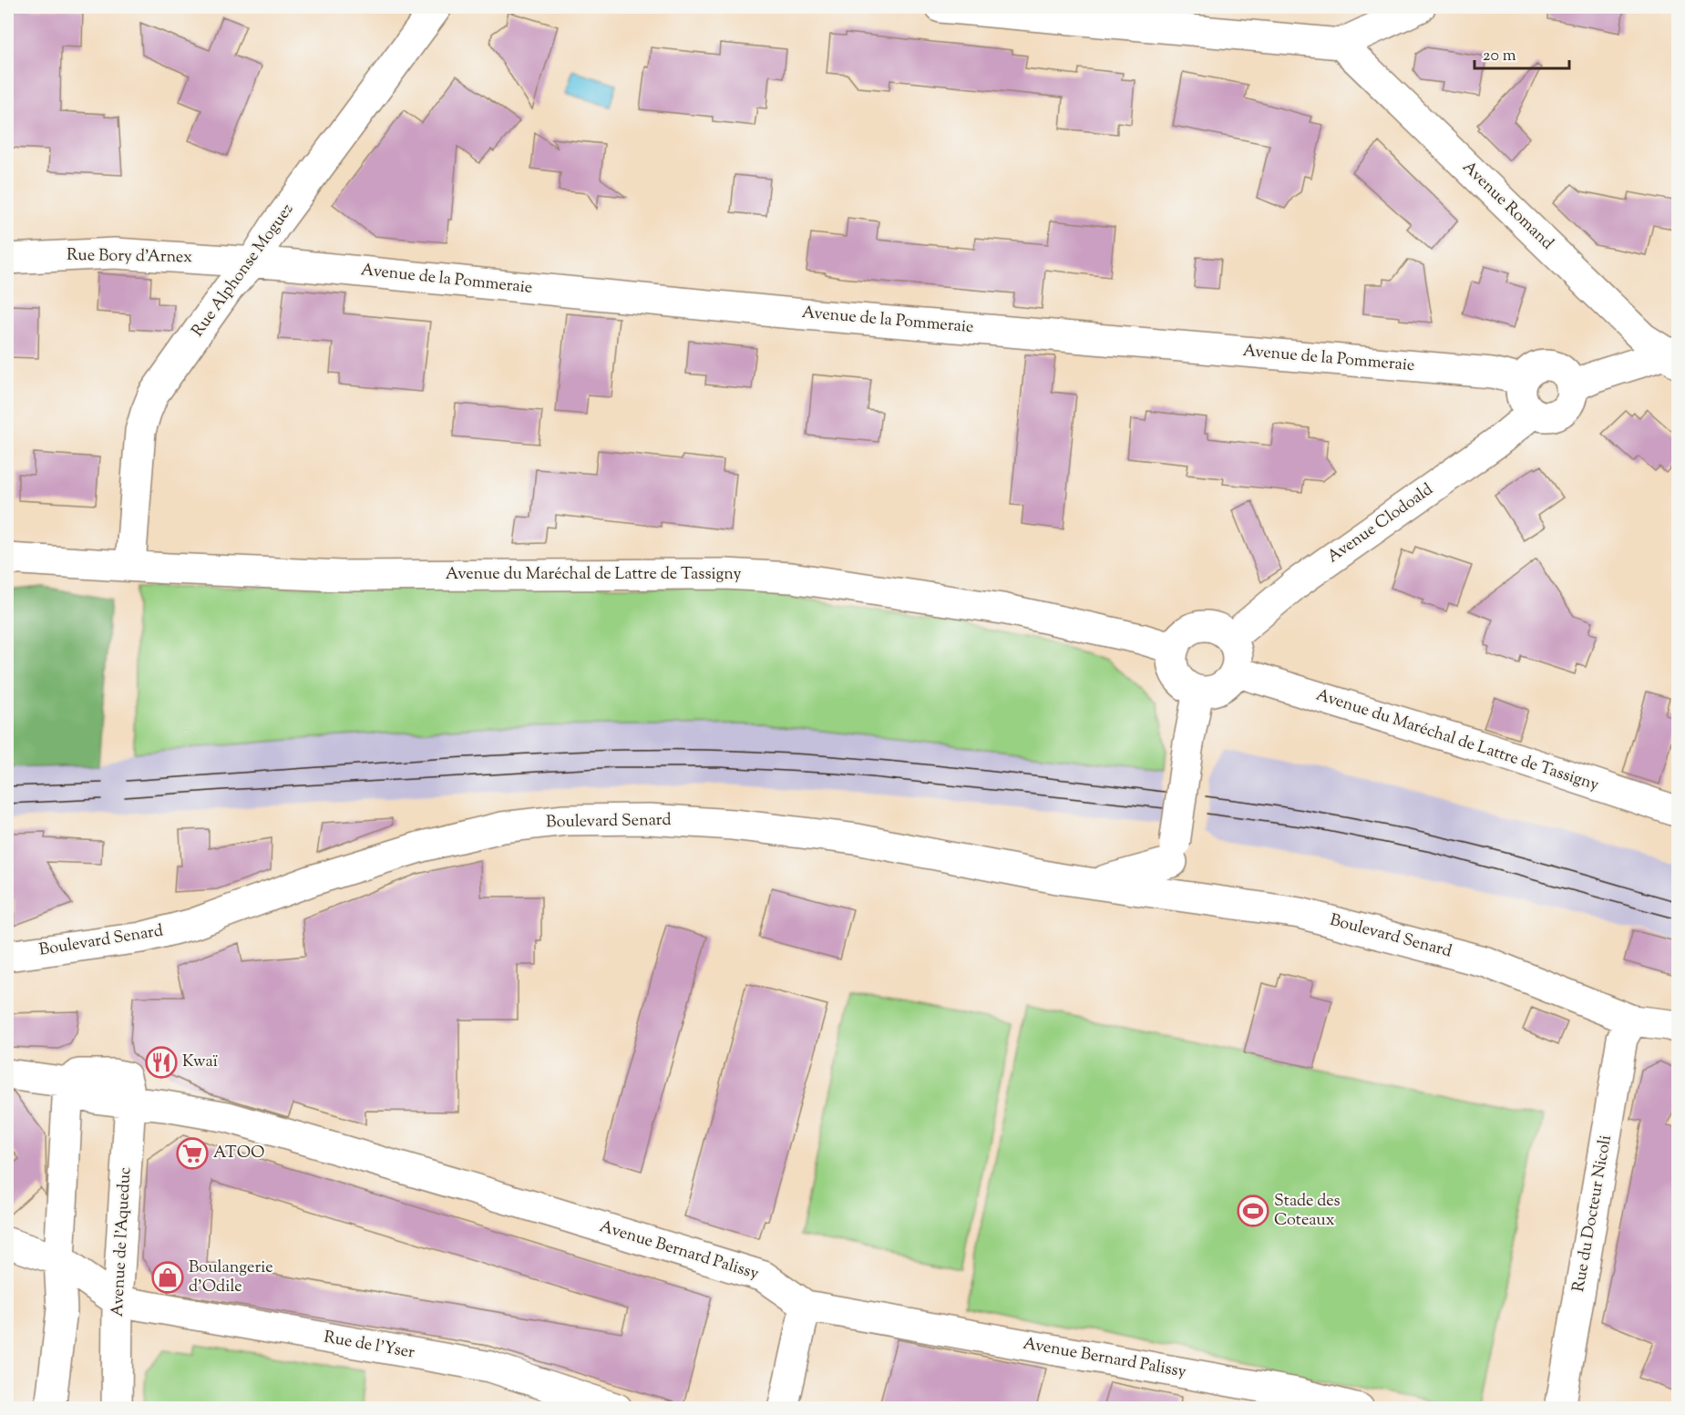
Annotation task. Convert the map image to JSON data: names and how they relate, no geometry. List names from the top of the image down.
{
  "streets": {
    "street": [
      "Avenue Romand",
      "Rue Bory d'Arnex",
      "Rue Alphonse Moguez",
      "Avenue de la Pommeraie",
      "Avenue Clodoald",
      "Avenue du Maréchal de Lattre de Tassigny",
      "Boulevard Senard",
      "Rue du Docteur Nicoli",
      "Avenue de l'Aqueduc",
      "Avenue Bernard Palissy",
      "Rue de l'Yser"
    ]
  },
  "crossings": [
    ["Rue Bory d'Arnex", "Rue Alphonse Moguez"],
    ["Rue Bory d'Arnex", "Avenue de la Pommeraie"],
    ["Rue Alphonse Moguez", "Avenue de la Pommeraie"],
    ["Rue Alphonse Moguez", "Avenue du Maréchal de Lattre de Tassigny"],
    ["Avenue de la Pommeraie", "Avenue Clodoald"],
    ["Avenue Clodoald", "Avenue du Maréchal de Lattre de Tassigny"],
    ["Boulevard Senard", "Rue du Docteur Nicoli"],
    ["Avenue de l'Aqueduc", "Avenue Bernard Palissy"],
    ["Avenue de l'Aqueduc", "Rue de l'Yser"]
  ],
  "places": {
    "restaurant": ["Kwaï"],
    "supermarket": ["ATOO"],
    "sports": ["Stade des Coteaux"],
    "shop": ["Boulangerie d'Odile"]
  },
  "scale_bar": "20 m"
}
